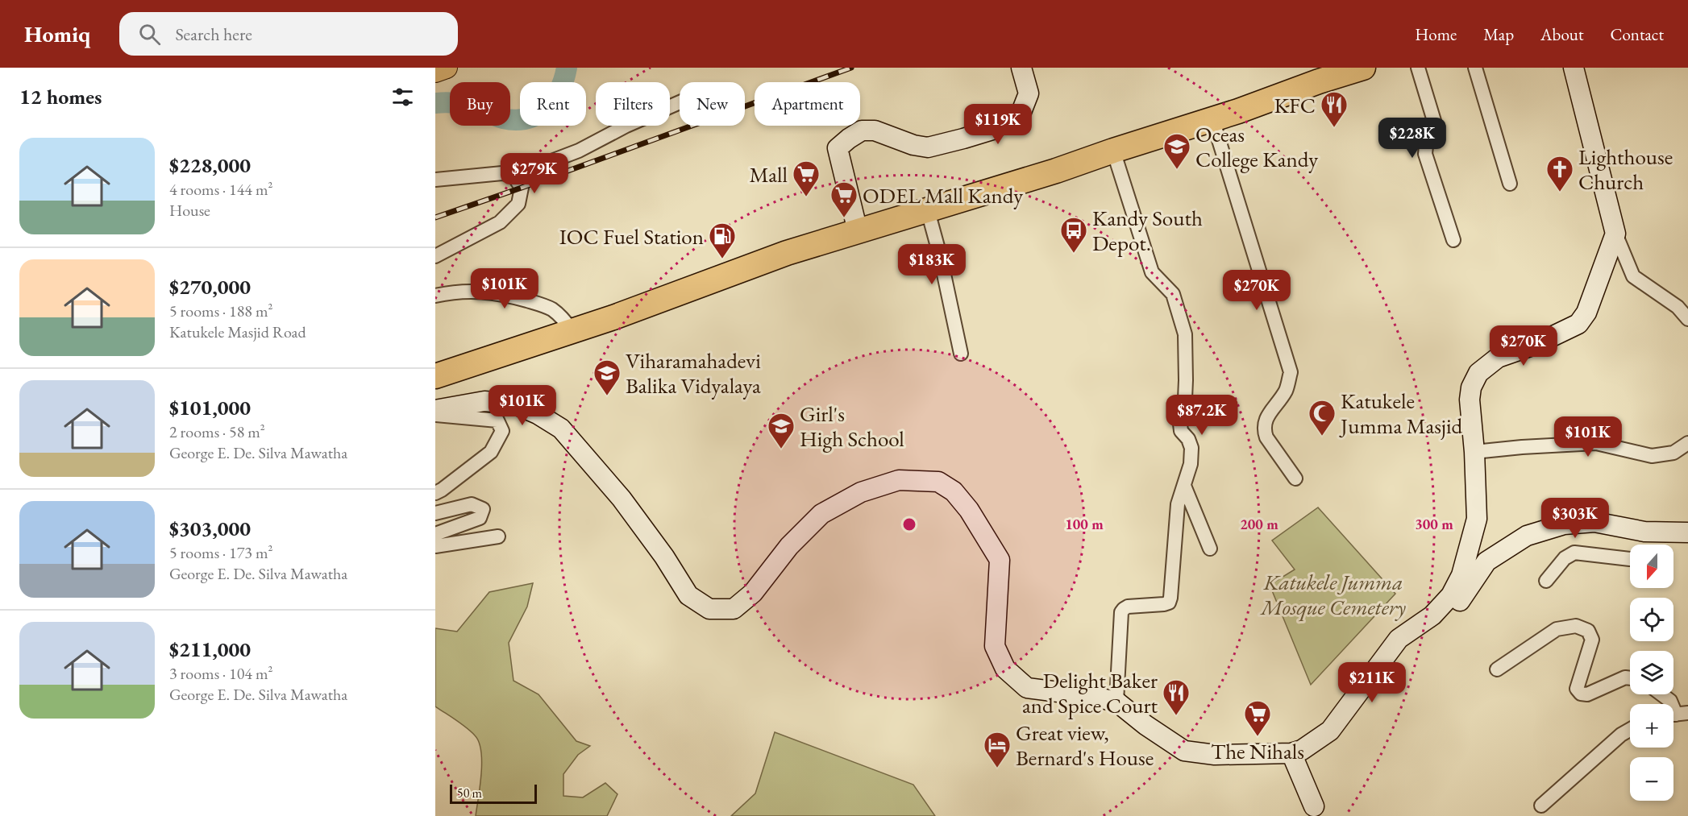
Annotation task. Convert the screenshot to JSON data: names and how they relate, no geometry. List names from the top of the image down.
{
  "parks": ["Katukele Jumma Mosque Cemetery"],
  "places": {
    "restaurant": ["KFC", "Delight Baker and Spice Court"],
    "school or university": ["Oceas College Kandy", "Viharamahadevi Balika Vidyalaya", "Girl's High School"],
    "church": ["Lighthouse Church"],
    "supermarket": ["Mall", "ODEL Mall Kandy", "The Nihals"],
    "bus stop": ["Kandy South Depot."],
    "fuel station": ["IOC Fuel Station"],
    "mosque": ["Katukele Jumma Masjid"],
    "hotel": ["Great view, Bernard's House"]
  },
  "scale_bar": "50 m",
  "north": "bottom",
  "page": {
    "header": "Homiq",
    "search": "Search here",
    "nav": [
      "Home",
      "Map",
      "About",
      "Contact"
    ],
    "heading": "12 homes",
    "chip": [
      "Buy",
      "Rent",
      "Filters",
      "New",
      "Apartment"
    ],
    "price": [
      "$119K",
      "$228K",
      "$279K",
      "$183K",
      "$101K",
      "$270K",
      "$270K",
      "$101K",
      "$87.2K",
      "$101K",
      "$303K",
      "$211K"
    ],
    "list": [
      {
        "name": "$228,000",
        "note": "4 rooms · 144 m² · House"
      },
      {
        "name": "$270,000",
        "note": "5 rooms · 188 m² · Katukele Masjid Road"
      },
      {
        "name": "$101,000",
        "note": "2 rooms · 58 m² · George E. De. Silva Mawatha"
      },
      {
        "name": "$303,000",
        "note": "5 rooms · 173 m² · George E. De. Silva Mawatha"
      },
      {
        "name": "$211,000",
        "note": "3 rooms · 104 m² · George E. De. Silva Mawatha"
      }
    ],
    "map_buttons": ["+", "−"],
    "scale": "50 m"
  },
  "rings": ["100 m", "200 m", "300 m"]
}
